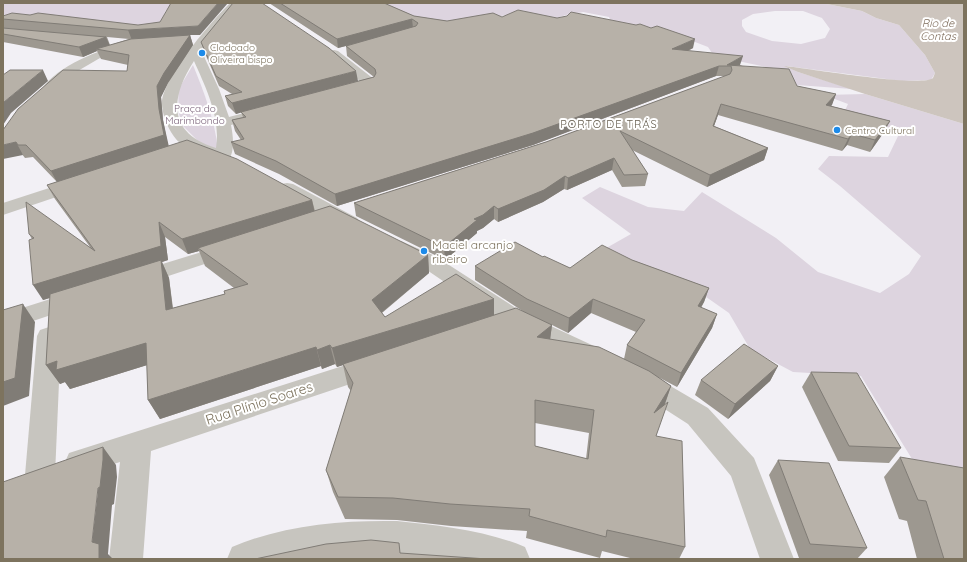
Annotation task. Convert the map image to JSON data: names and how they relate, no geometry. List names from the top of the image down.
{
  "streets": {
    "street": ["Rua Plínio Soares"]
  },
  "districts": ["PORTO DE TRÁS"],
  "water": ["Rio de Contas"],
  "parks": ["Praça do Marimbondo"],
  "places": ["Clodoado Oliveira bispo", "Centro Cultural", "Maciel arcanjo ribeiro"]
}
